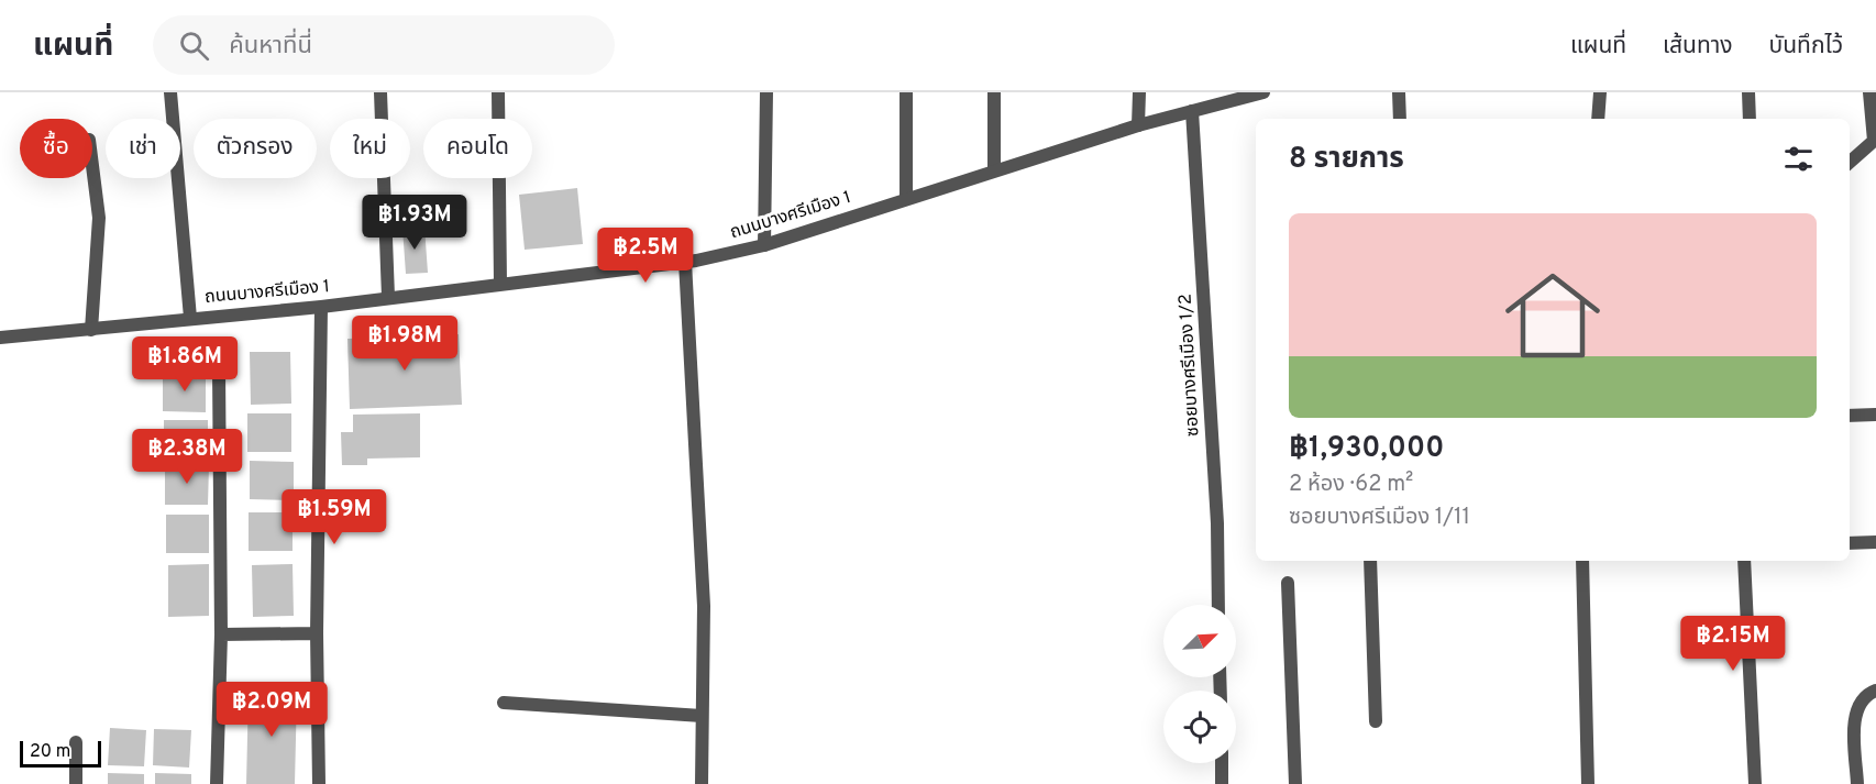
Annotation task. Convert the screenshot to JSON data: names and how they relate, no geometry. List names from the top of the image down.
{
  "streets": {
    "street": ["ถนนบางศรีเมือง 1", "ซอยบางศรีเมือง 1/2"]
  },
  "crossings": [
    ["ถนนบางศรีเมือง 1", "ซอยบางศรีเมือง 1/2"]
  ],
  "scale_bar": "20 m",
  "north": "top right",
  "page": {
    "header": "แผนที่",
    "search": "ค้นหาที่นี่",
    "nav": ["แผนที่", "เส้นทาง", "บันทึกไว้"],
    "chip": [
      "ซื้อ",
      "เช่า",
      "ตัวกรอง",
      "ใหม่",
      "คอนโด"
    ],
    "heading": "8 รายการ",
    "price": [
      "฿1.93M",
      "฿2.5M",
      "฿1.98M",
      "฿1.86M",
      "฿2.38M",
      "฿1.59M",
      "฿2.15M",
      "฿2.09M"
    ],
    "list": [
      {
        "name": "฿1,930,000",
        "note": "2 ห้อง · 62 m² · ซอยบางศรีเมือง 1/11"
      }
    ],
    "scale": "20 m"
  }
}
